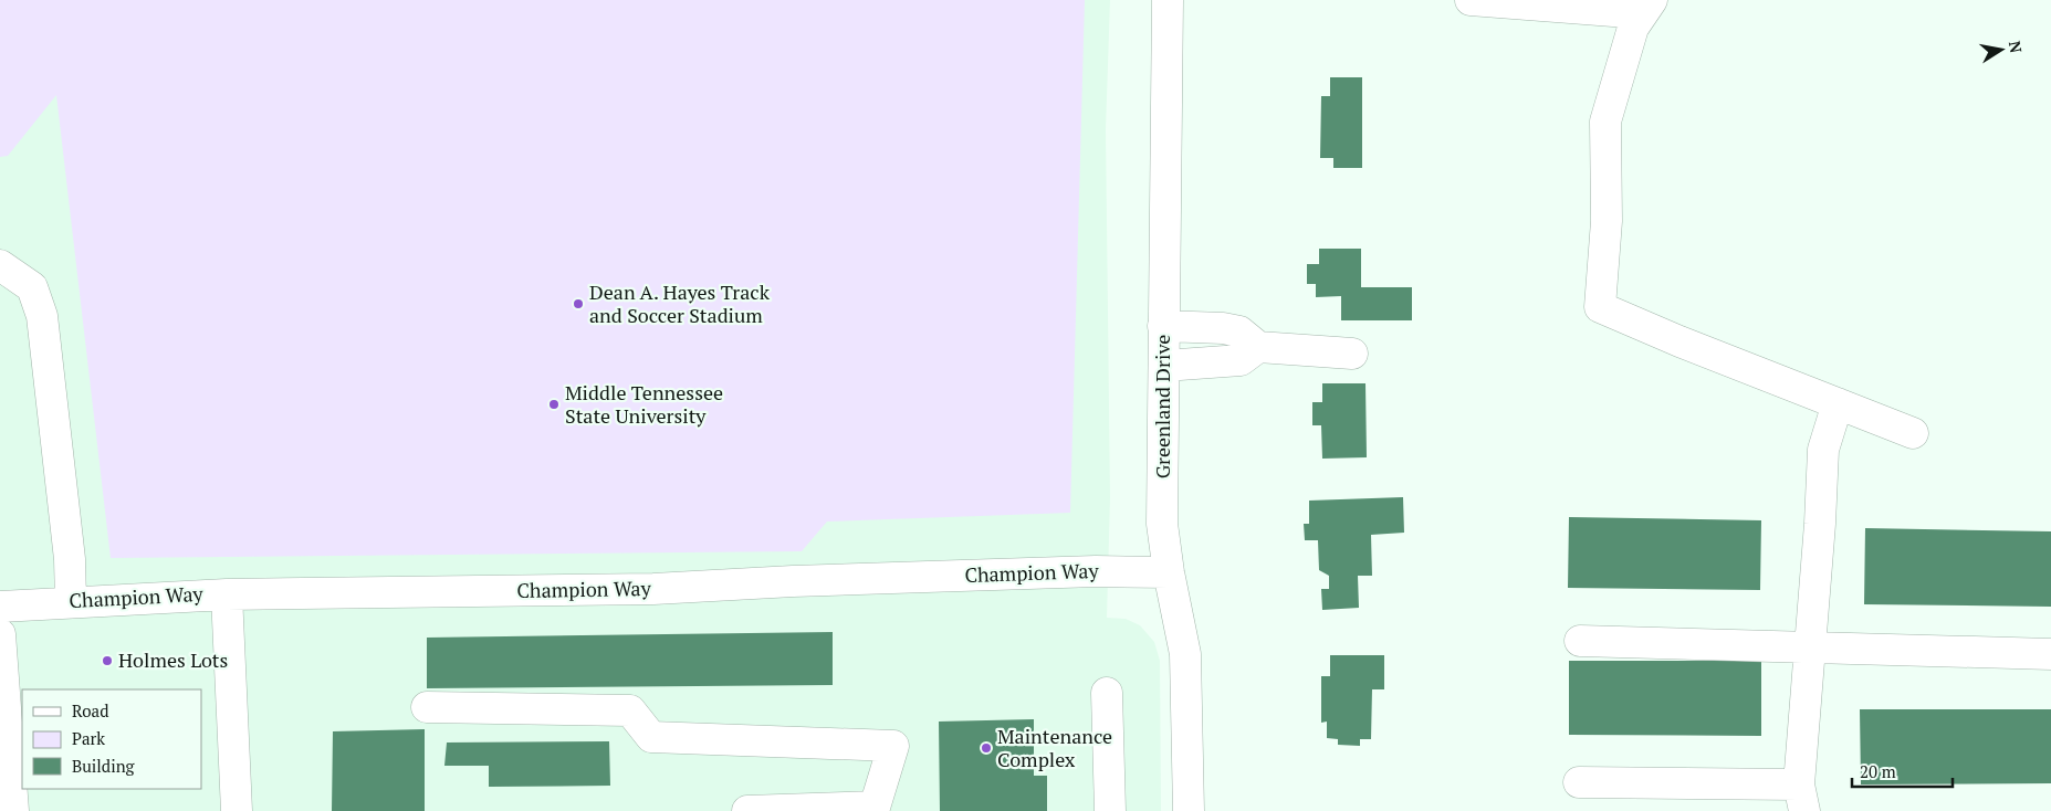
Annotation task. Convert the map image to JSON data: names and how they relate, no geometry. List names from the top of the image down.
{
  "streets": {
    "street": ["Greenland Drive", "Champion Way"]
  },
  "crossings": [
    ["Greenland Drive", "Champion Way"]
  ],
  "places": [
    "Dean A. Hayes Track and Soccer Stadium",
    "Middle Tennessee State University",
    "Holmes Lots",
    "Maintenance Complex"
  ],
  "legend": ["Road", "Park", "Building"],
  "scale_bar": "20 m",
  "north": "right"
}
